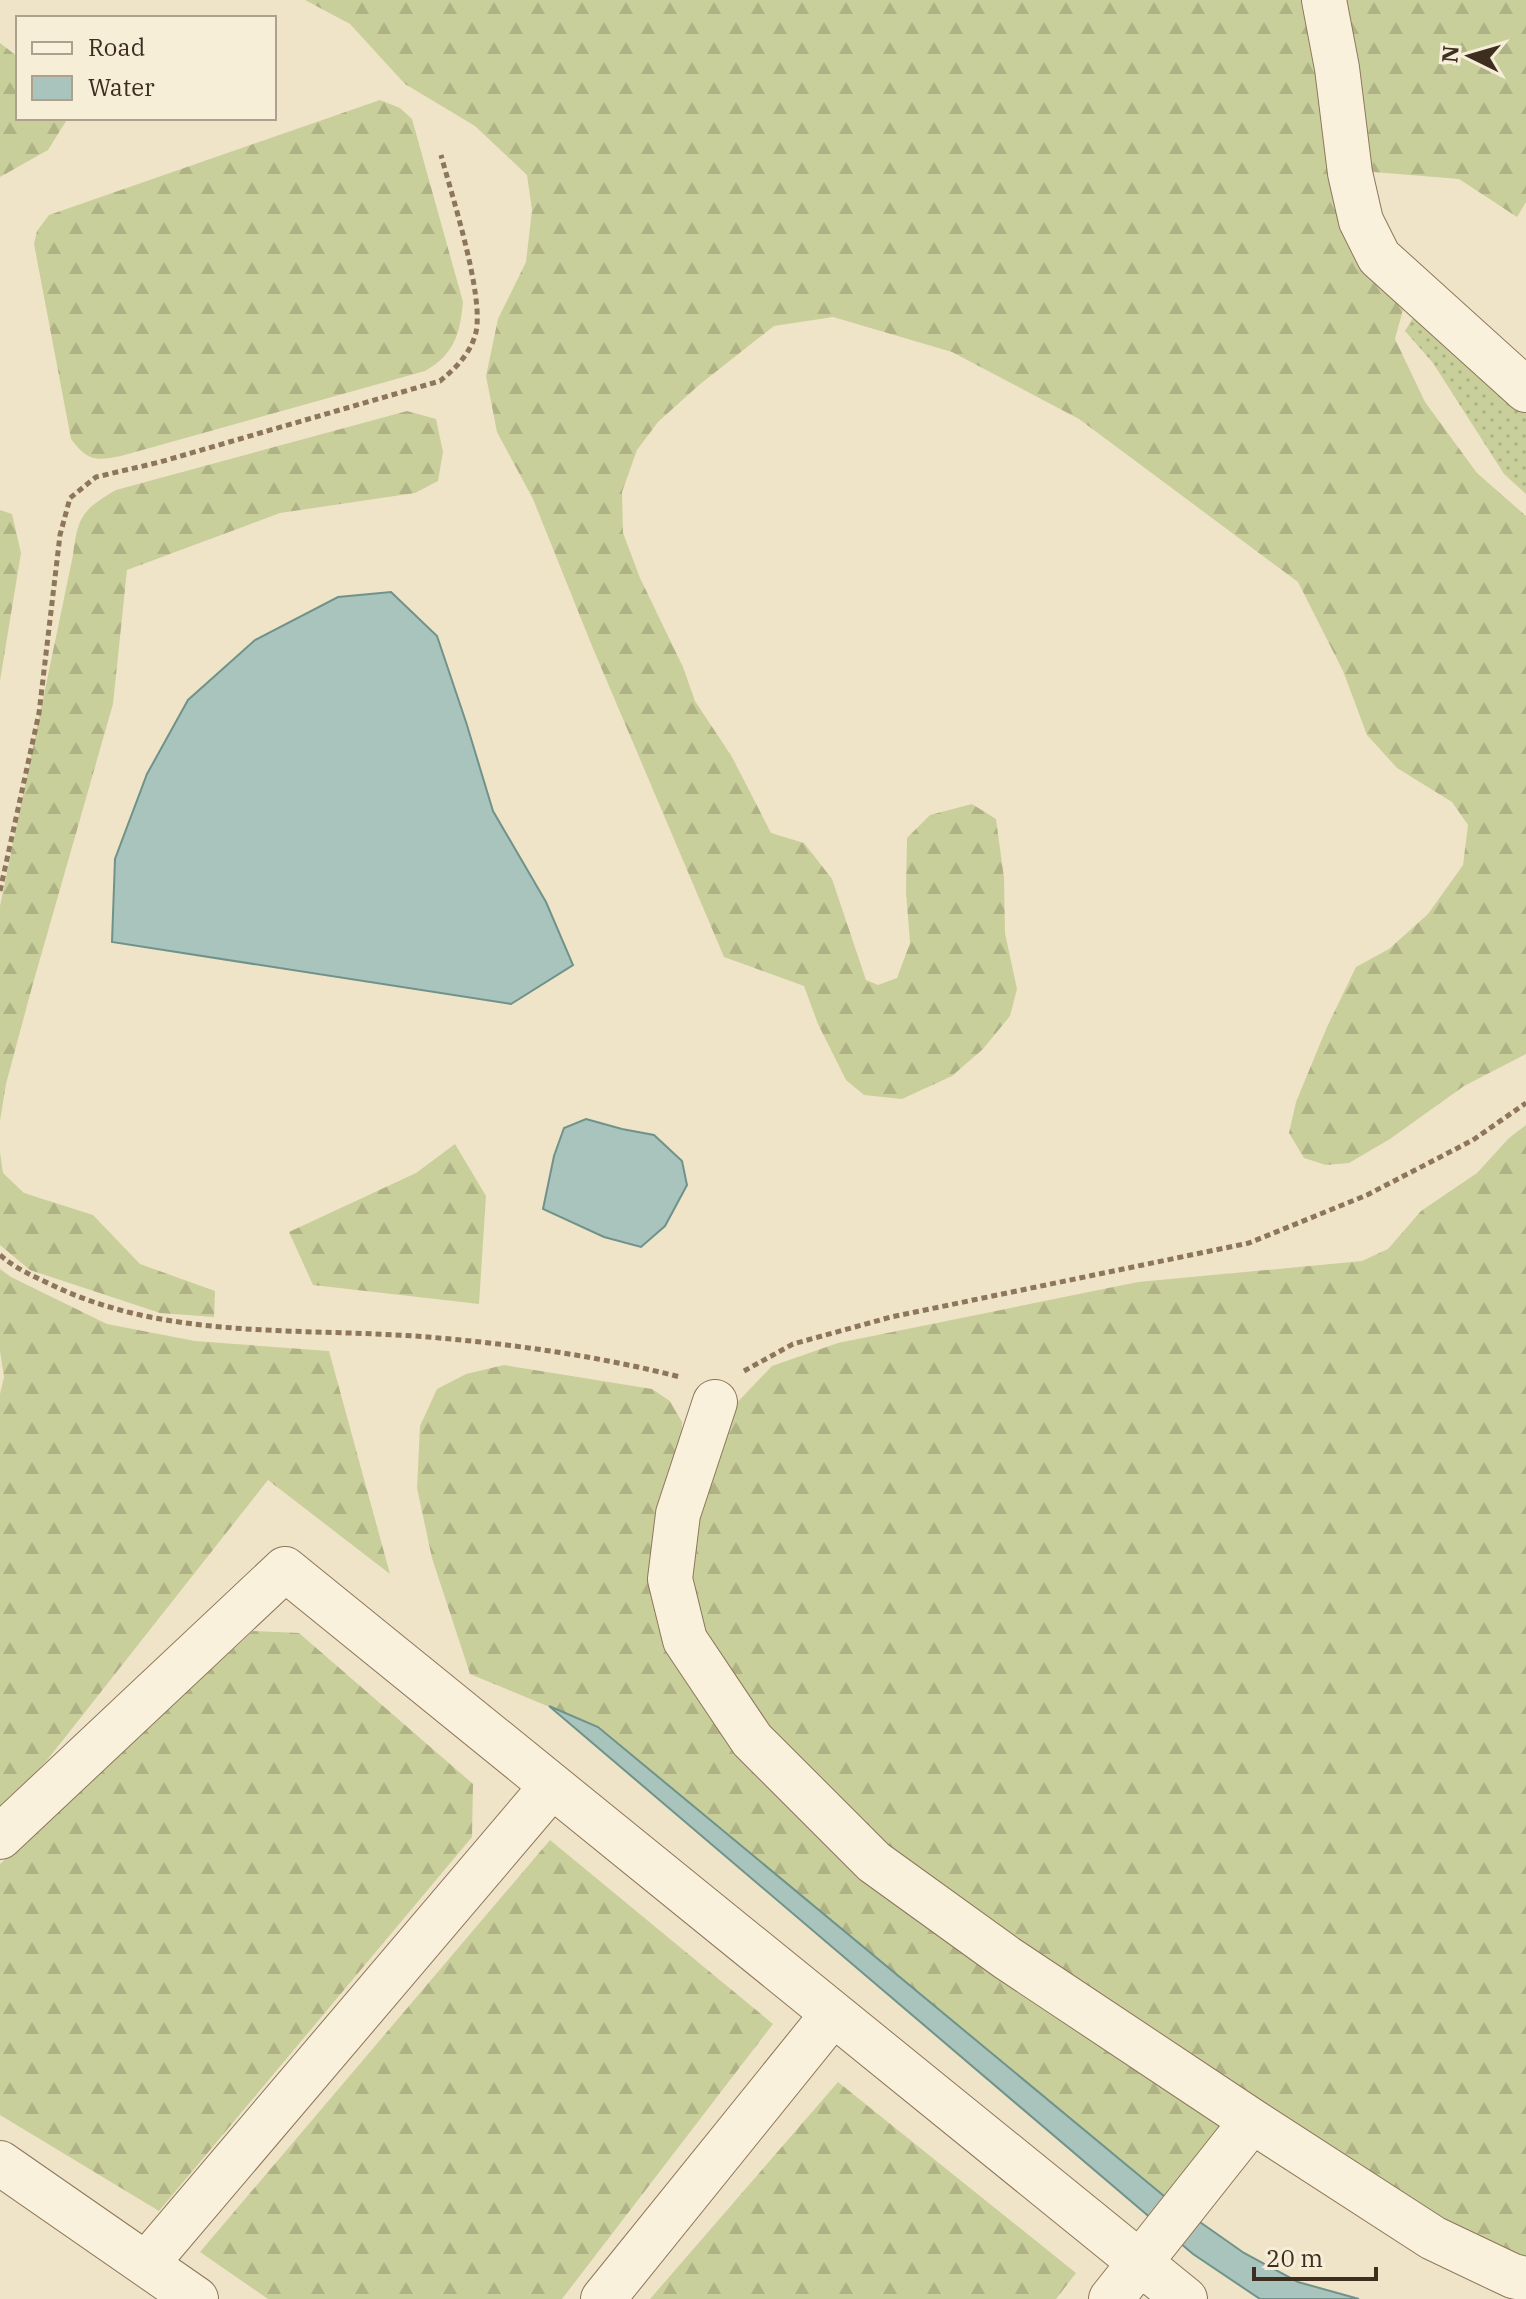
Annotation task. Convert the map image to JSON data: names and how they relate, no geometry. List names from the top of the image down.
{
  "legend": ["Road", "Water"],
  "scale_bar": "20 m",
  "north": "left"
}
